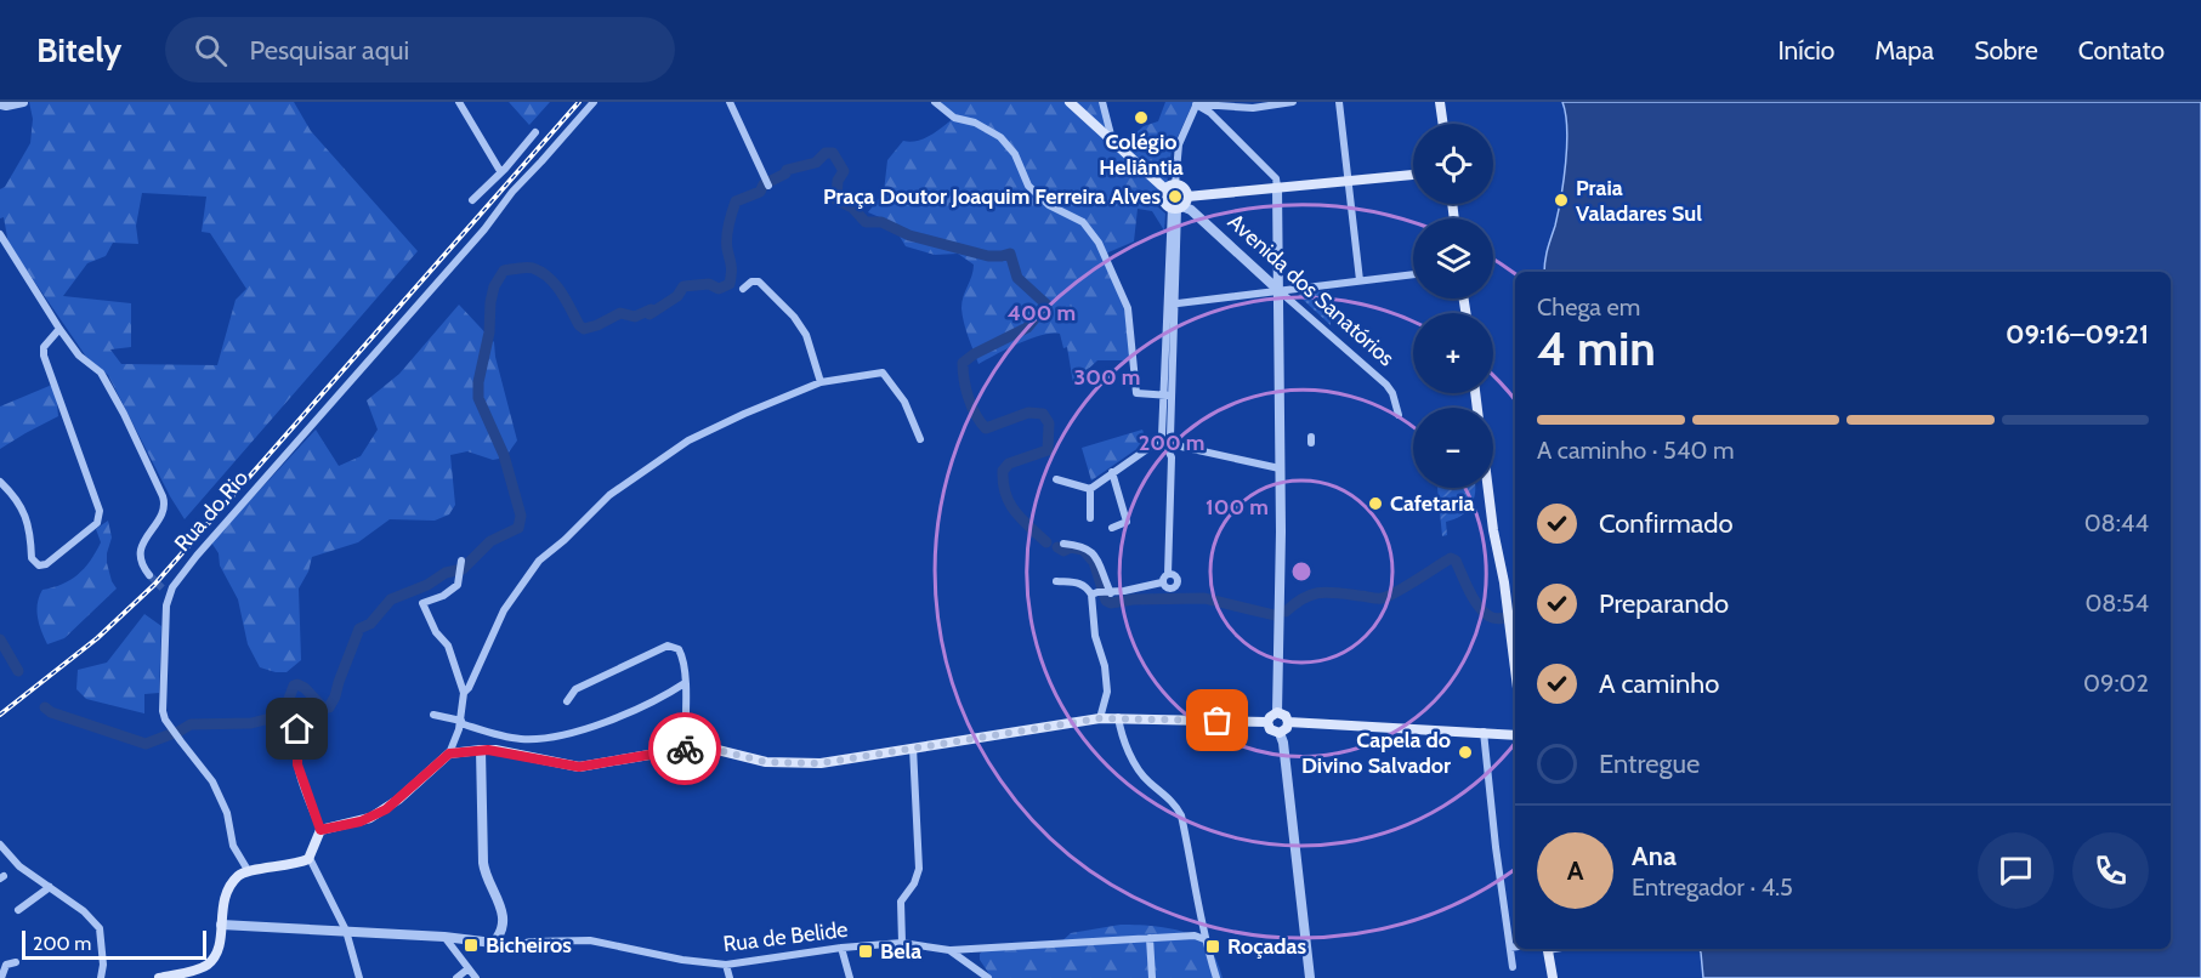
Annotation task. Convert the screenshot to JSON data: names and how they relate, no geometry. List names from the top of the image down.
{
  "streets": {
    "main road": ["Avenida dos Sanatórios"],
    "street": ["Rua do Rio", "Rua de Belide"]
  },
  "places": {
    "other": [
      "Colégio Heliântia",
      "Praça Doutor Joaquim Ferreira Alves",
      "Praia Valadares Sul",
      "Cafetaria",
      "Capela do Divino Salvador"
    ],
    "transit": ["Bicheiros", "Roçadas", "Bela"]
  },
  "scale_bar": "200 m",
  "page": {
    "header": "Bitely",
    "search": "Pesquisar aqui",
    "nav": [
      "Início",
      "Mapa",
      "Sobre",
      "Contato"
    ],
    "map_buttons": ["+", "−"],
    "heading": ["4 min", "Chega em", "09:16–09:21"],
    "panel": ["Ana", "Entregador · 4.5"],
    "bar": "A caminho · 540 m",
    "list": [
      ["Confirmado", "08:44"],
      ["Preparando", "08:54"],
      ["A caminho", "09:02"],
      "Entregue"
    ],
    "round": "A",
    "scale": "200 m"
  },
  "rings": [
    "400 m",
    "300 m",
    "200 m",
    "100 m"
  ]
}
